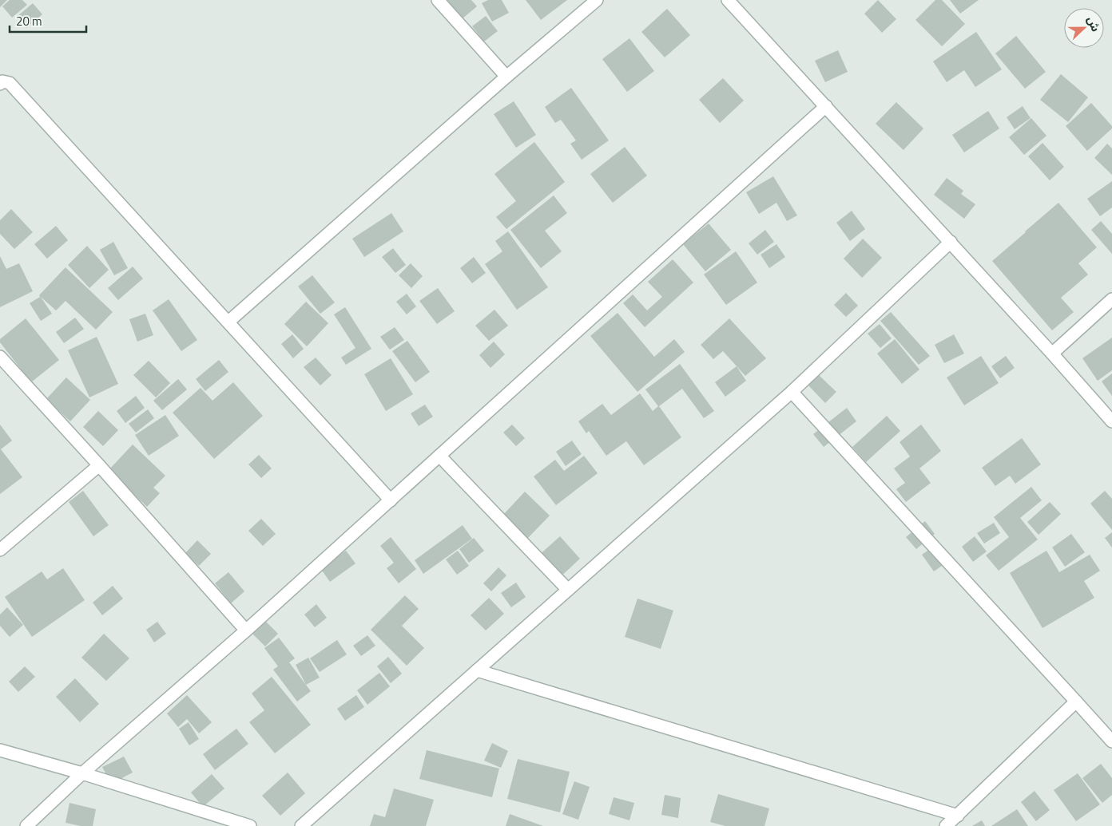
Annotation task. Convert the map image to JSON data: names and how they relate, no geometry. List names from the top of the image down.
{
  "scale_bar": "20 m",
  "north": "right"
}
